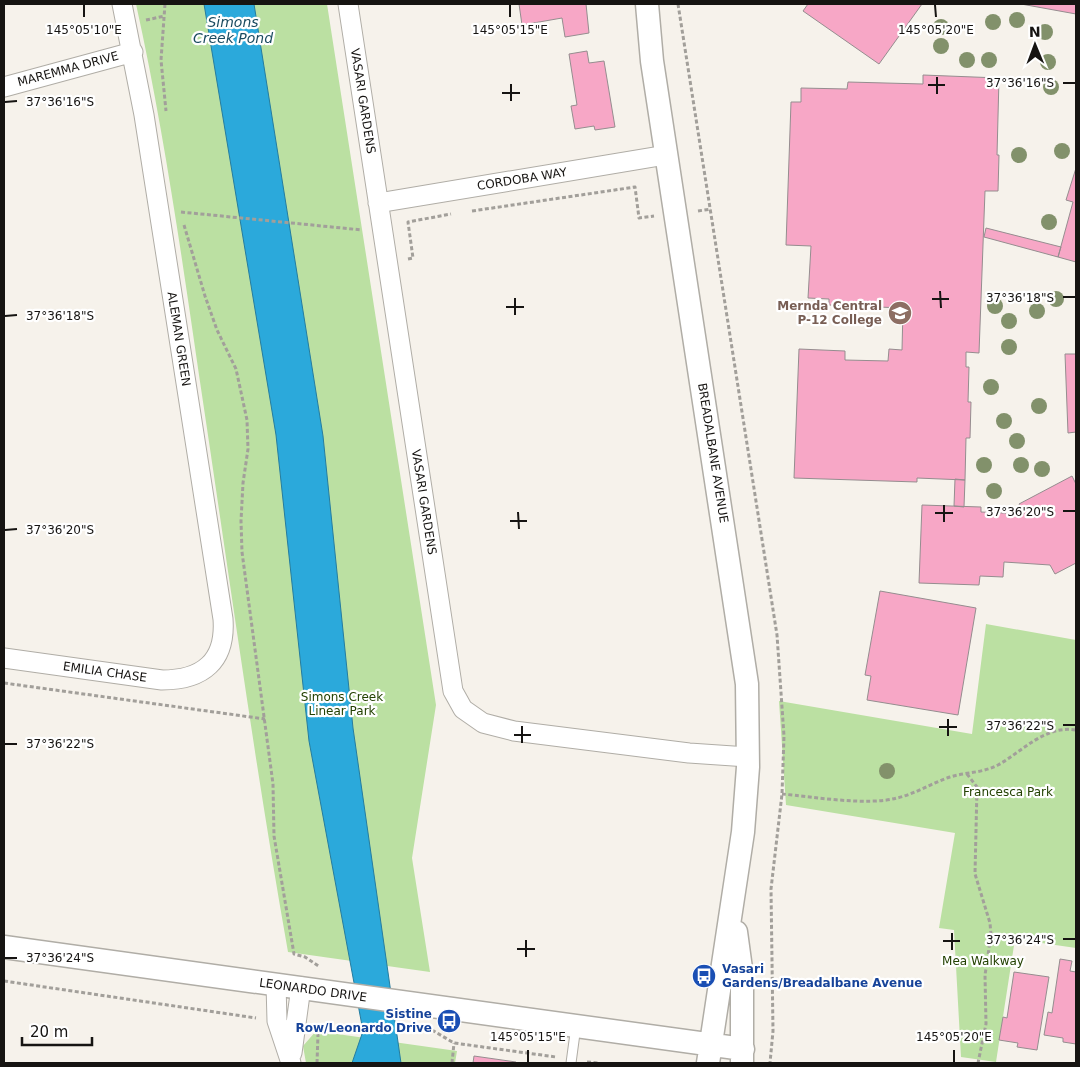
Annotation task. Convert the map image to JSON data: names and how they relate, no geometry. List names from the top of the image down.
{
  "streets": {
    "street": [
      "MAREMMA DRIVE",
      "VASARI GARDENS",
      "CORDOBA WAY",
      "ALEMAN GREEN",
      "BREADALBANE AVENUE",
      "EMILIA CHASE",
      "LEONARDO DRIVE"
    ]
  },
  "crossings": [
    ["MAREMMA DRIVE", "ALEMAN GREEN"],
    ["VASARI GARDENS", "CORDOBA WAY"],
    ["VASARI GARDENS", "BREADALBANE AVENUE"],
    ["CORDOBA WAY", "BREADALBANE AVENUE"],
    ["ALEMAN GREEN", "EMILIA CHASE"],
    ["BREADALBANE AVENUE", "LEONARDO DRIVE"]
  ],
  "water": ["Simons Creek Pond"],
  "parks": ["Simons Creek Linear Park", "Francesca Park", "Mea Walkway"],
  "places": {
    "school or university": ["Mernda Central P-12 College"],
    "bus stop": ["Vasari Gardens/Breadalbane Avenue", "Sistine Row/Leonardo Drive"]
  },
  "scale_bar": "20 m",
  "north": "top",
  "coordinates": [
    "145°05'10\"E",
    "145°05'15\"E",
    "145°05'20\"E",
    "37°36'16\"S",
    "37°36'18\"S",
    "37°36'20\"S",
    "37°36'22\"S",
    "37°36'24\"S"
  ]
}
